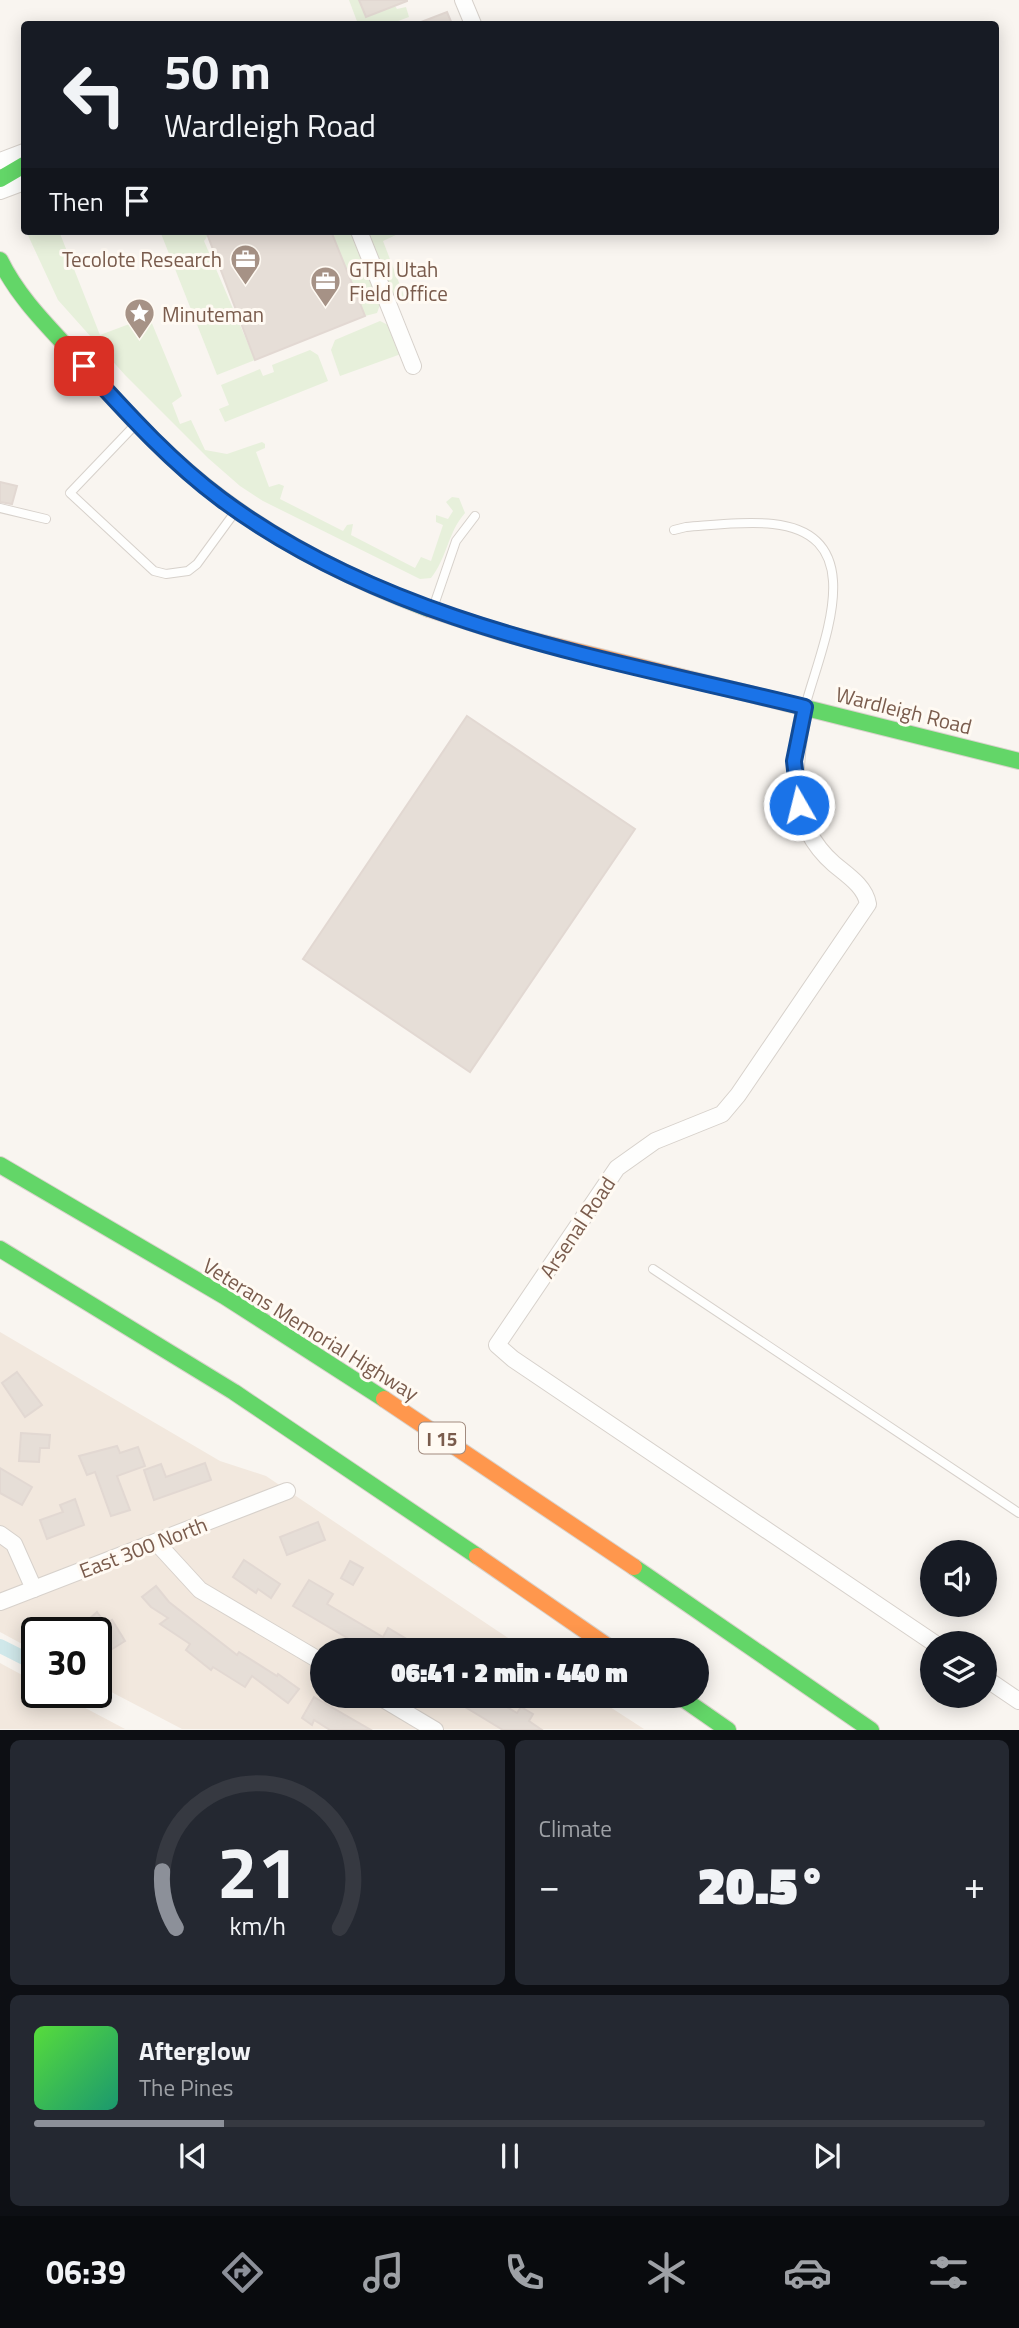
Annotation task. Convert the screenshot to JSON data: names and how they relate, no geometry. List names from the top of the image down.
{
  "streets": {
    "main road": ["Wardleigh Road", "Veterans Memorial Highway", "I 15"],
    "street": ["Arsenal Road", "East 300 North"]
  },
  "crossings": [
    ["Wardleigh Road", "Arsenal Road"]
  ],
  "places": {
    "office": ["Tecolote Research", "GTRI Utah Field Office"],
    "place": ["Minuteman"]
  },
  "page": {
    "turn": ["50 m", "Wardleigh Road"],
    "then": "Then",
    "limit": "30",
    "trip": "06:41 · 2 min · 440 m",
    "tile": "Climate",
    "heat": ["−", "20.5°", "+"],
    "song": ["Afterglow", "The Pines"],
    "tabs": "06:39",
    "gauge": ["21", "km/h"]
  }
}
